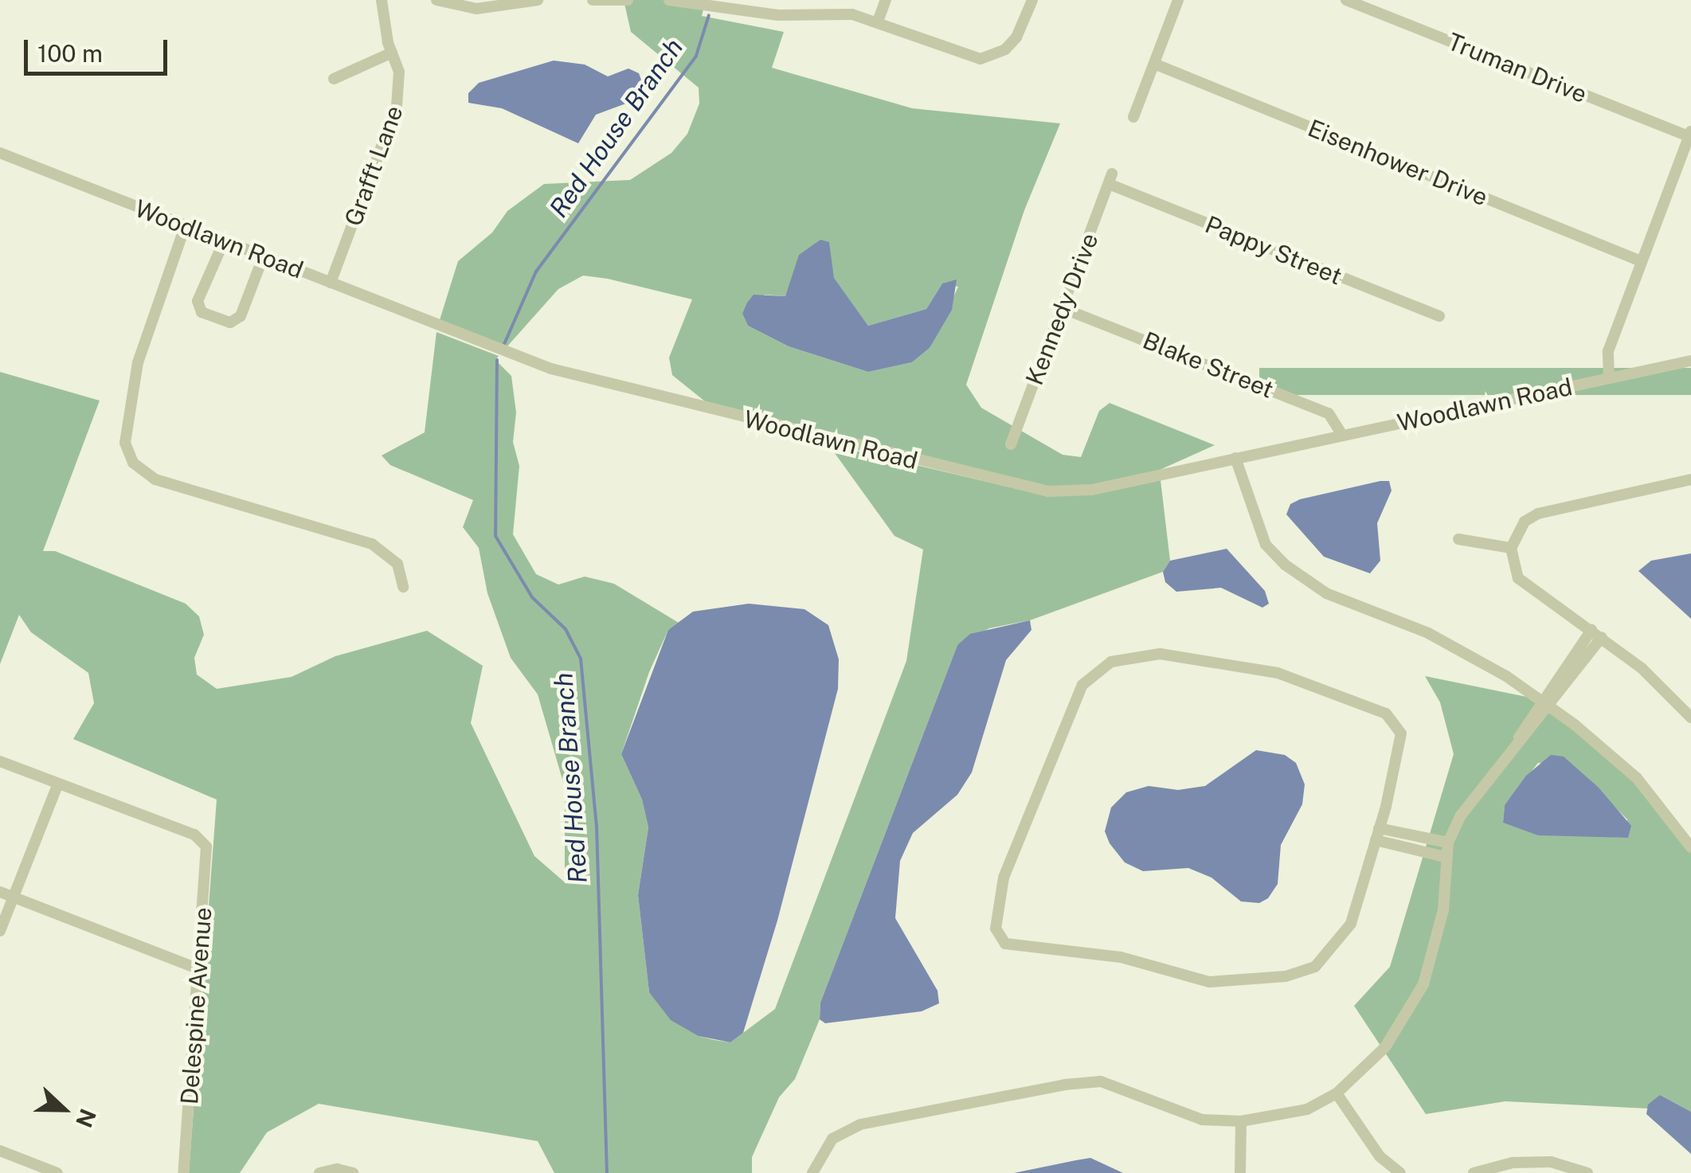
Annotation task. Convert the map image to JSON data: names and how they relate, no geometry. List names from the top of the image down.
{
  "streets": {
    "street": [
      "Truman Drive",
      "Eisenhower Drive",
      "Grafft Lane",
      "Woodlawn Road",
      "Pappy Street",
      "Kennedy Drive",
      "Blake Street",
      "Delespine Avenue"
    ]
  },
  "crossings": [
    ["Grafft Lane", "Woodlawn Road"],
    ["Woodlawn Road", "Blake Street"],
    ["Pappy Street", "Kennedy Drive"],
    ["Kennedy Drive", "Blake Street"]
  ],
  "water": ["Red House Branch"],
  "scale_bar": "100 m",
  "north": "right"
}
